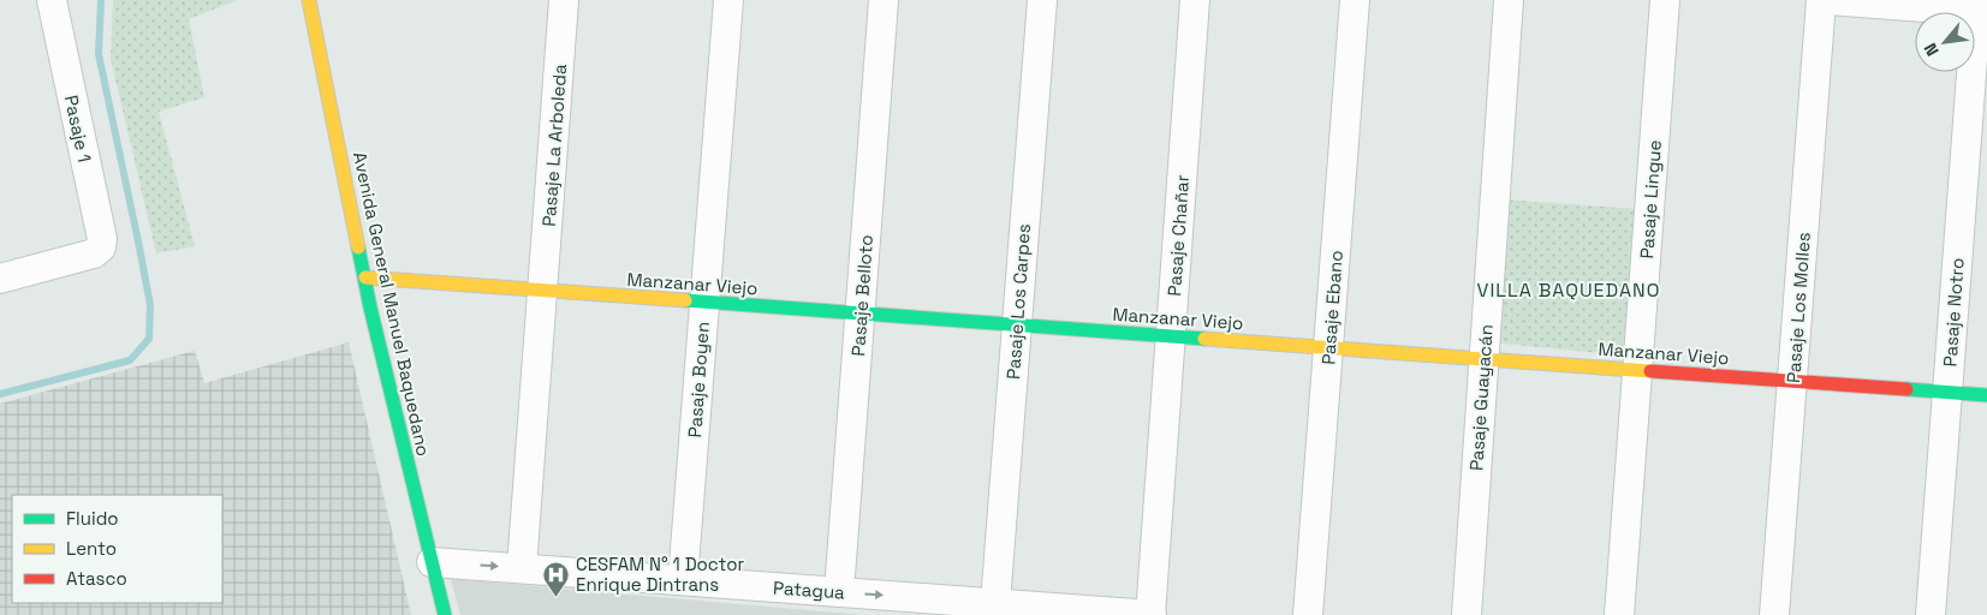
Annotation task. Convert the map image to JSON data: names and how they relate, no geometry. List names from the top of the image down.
{
  "streets": {
    "street": [
      "Pasaje 1",
      "Pasaje La Arboleda",
      "Pasaje Lingue",
      "Pasaje Chañar",
      "Manzanar Viejo",
      "Pasaje Belloto",
      "Pasaje Los Carpes",
      "Avenida General Manuel Baquedano",
      "Pasaje Ebano",
      "Pasaje Los Molles",
      "Pasaje Notro",
      "Pasaje Boyen",
      "Pasaje Guayacán",
      "Patagua"
    ]
  },
  "crossings": [
    ["Pasaje La Arboleda", "Manzanar Viejo"],
    ["Pasaje La Arboleda", "Patagua"],
    ["Pasaje Lingue", "Manzanar Viejo"],
    ["Pasaje Chañar", "Manzanar Viejo"],
    ["Pasaje Chañar", "Patagua"],
    ["Manzanar Viejo", "Pasaje Belloto"],
    ["Manzanar Viejo", "Pasaje Los Carpes"],
    ["Manzanar Viejo", "Avenida General Manuel Baquedano"],
    ["Manzanar Viejo", "Pasaje Ebano"],
    ["Manzanar Viejo", "Pasaje Los Molles"],
    ["Manzanar Viejo", "Pasaje Notro"],
    ["Manzanar Viejo", "Pasaje Boyen"],
    ["Manzanar Viejo", "Pasaje Guayacán"],
    ["Pasaje Belloto", "Patagua"],
    ["Pasaje Los Carpes", "Patagua"],
    ["Avenida General Manuel Baquedano", "Patagua"],
    ["Pasaje Boyen", "Patagua"]
  ],
  "districts": ["VILLA BAQUEDANO"],
  "places": {
    "hospital": ["CESFAM N° 1 Doctor Enrique Dintrans"]
  },
  "legend": ["Fluido", "Lento", "Atasco"],
  "north": "bottom left"
}
